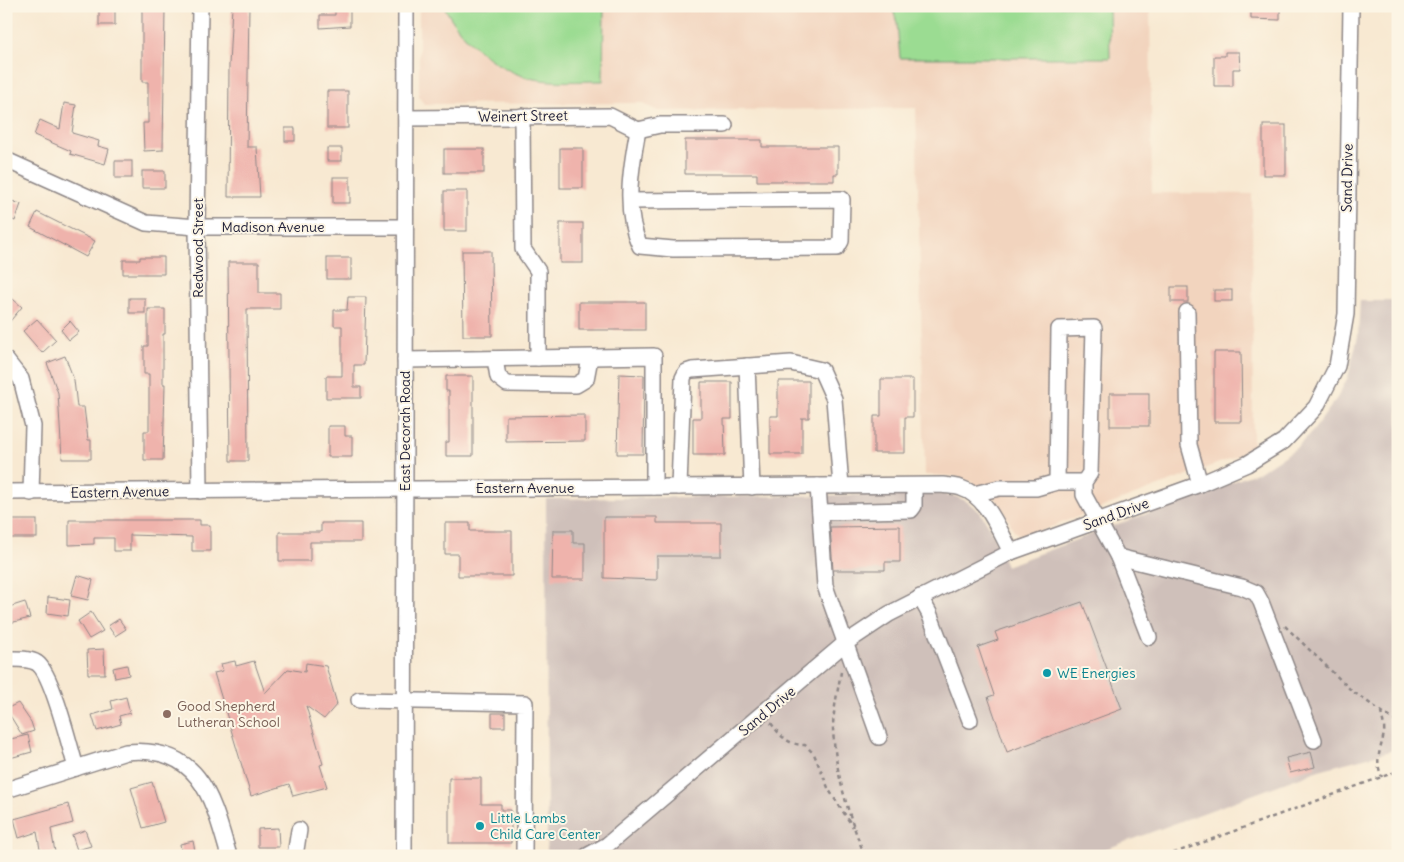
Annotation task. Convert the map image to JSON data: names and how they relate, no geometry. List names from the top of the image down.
{
  "streets": {
    "street": [
      "Weinert Street",
      "Sand Drive",
      "Madison Avenue",
      "Redwood Street",
      "East Decorah Road",
      "Eastern Avenue"
    ]
  },
  "crossings": [
    ["Weinert Street", "East Decorah Road"],
    ["Madison Avenue", "Redwood Street"],
    ["Madison Avenue", "East Decorah Road"],
    ["Redwood Street", "Eastern Avenue"],
    ["East Decorah Road", "Eastern Avenue"]
  ],
  "places": ["WE Energies", "Good Shepherd Lutheran School", "Little Lambs Child Care Center"]
}
